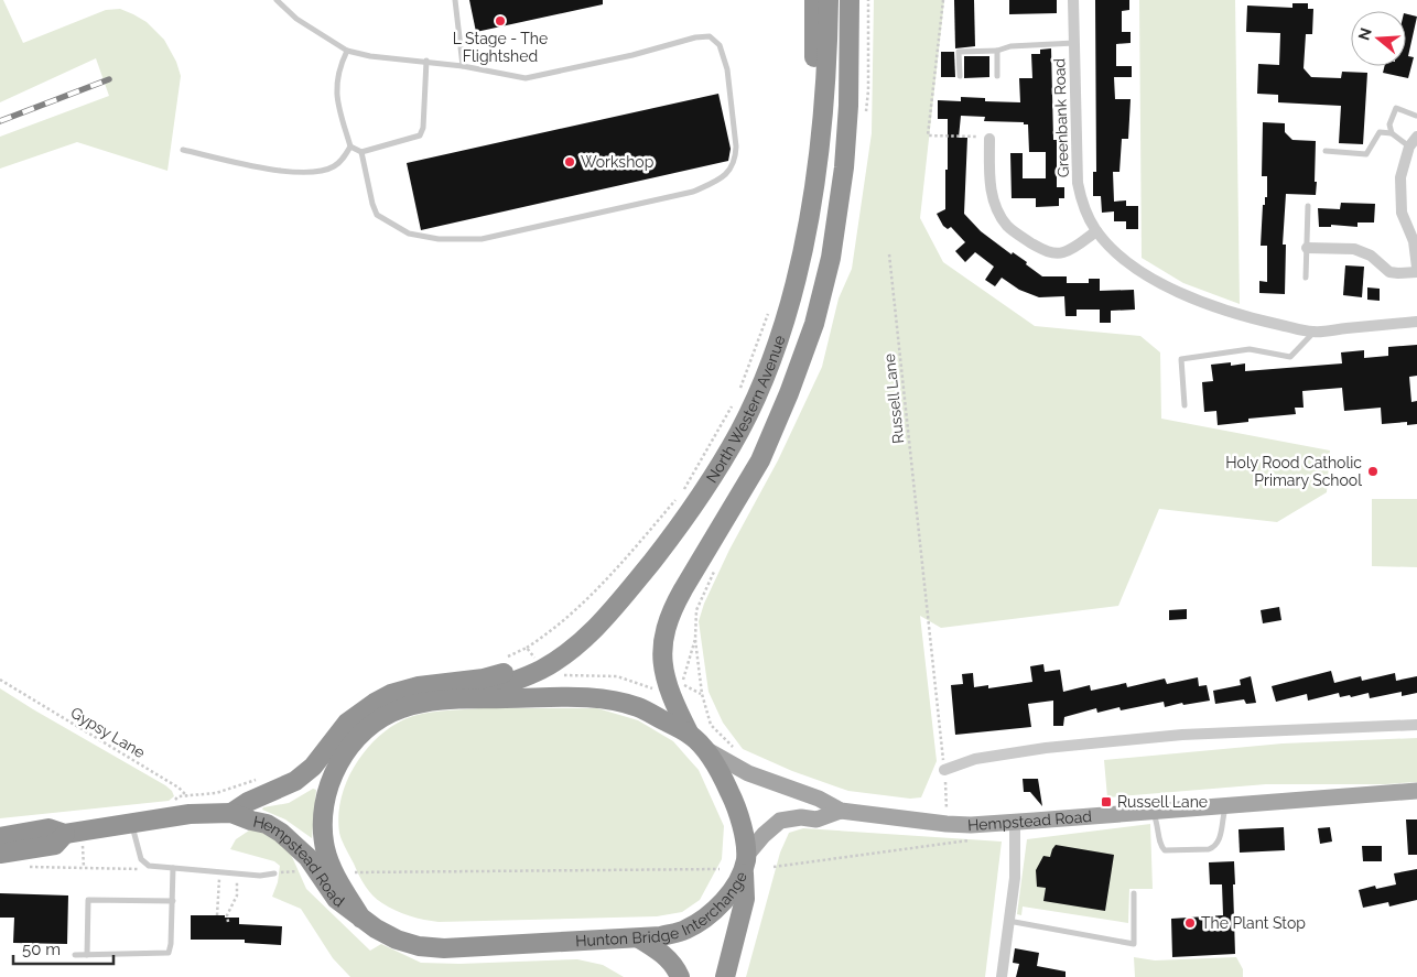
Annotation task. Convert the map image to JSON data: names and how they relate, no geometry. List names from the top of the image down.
{
  "streets": {
    "highway": ["North Western Avenue", "Hempstead Road", "Hunton Bridge Interchange"],
    "street": ["Greenbank Road"],
    "path": ["Russell Lane", "Gypsy Lane"]
  },
  "crossings": [
    ["North Western Avenue", "Hunton Bridge Interchange"],
    ["Gypsy Lane", "Hempstead Road"],
    ["Hempstead Road", "Hunton Bridge Interchange"]
  ],
  "places": {
    "other": [
      "L Stage - The Flightshed",
      "Workshop",
      "Holy Rood Catholic Primary School",
      "The Plant Stop"
    ],
    "transit": ["Russell Lane"]
  },
  "scale_bar": "50 m",
  "north": "left"
}
